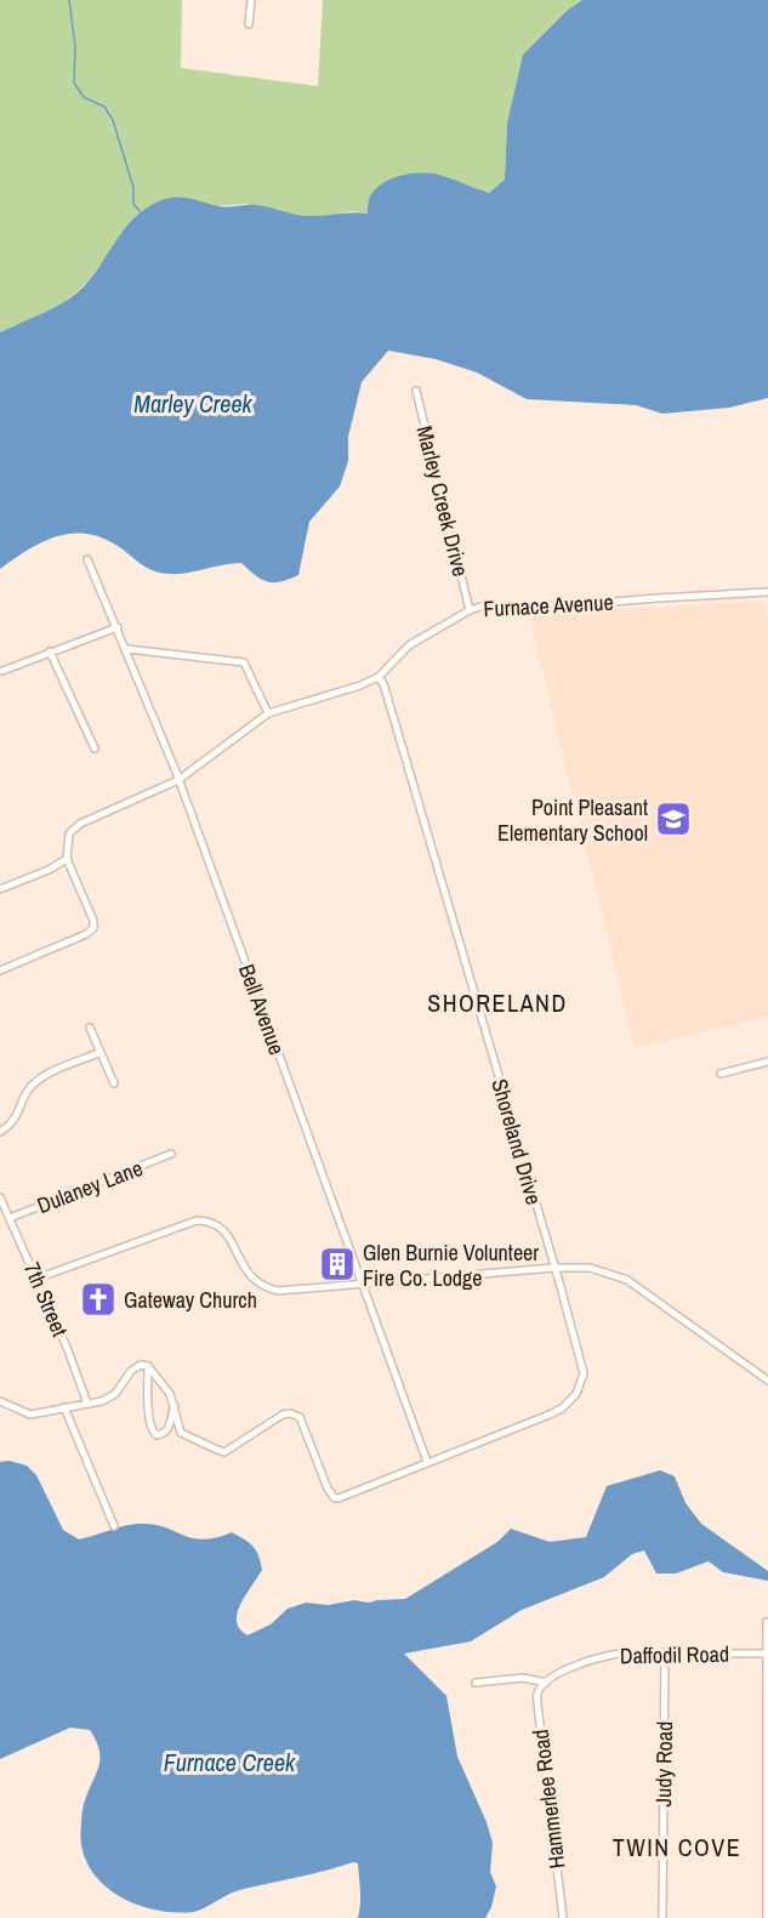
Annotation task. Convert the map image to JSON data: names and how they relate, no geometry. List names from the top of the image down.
{
  "streets": {
    "street": [
      "Marley Creek Drive",
      "Furnace Avenue",
      "Bell Avenue",
      "Shoreland Drive",
      "Dulaney Lane",
      "7th Street",
      "Daffodil Road",
      "Judy Road",
      "Hammerlee Road"
    ]
  },
  "crossings": [
    ["Marley Creek Drive", "Furnace Avenue"],
    ["Furnace Avenue", "Bell Avenue"],
    ["Furnace Avenue", "Shoreland Drive"],
    ["Bell Avenue", "Shoreland Drive"],
    ["Dulaney Lane", "7th Street"],
    ["Daffodil Road", "Judy Road"],
    ["Daffodil Road", "Hammerlee Road"]
  ],
  "districts": ["SHORELAND", "TWIN COVE"],
  "water": ["Marley Creek", "Furnace Creek"],
  "places": {
    "school or university": ["Point Pleasant Elementary School"],
    "building": ["Glen Burnie Volunteer Fire Co. Lodge"],
    "church": ["Gateway Church"]
  }
}
